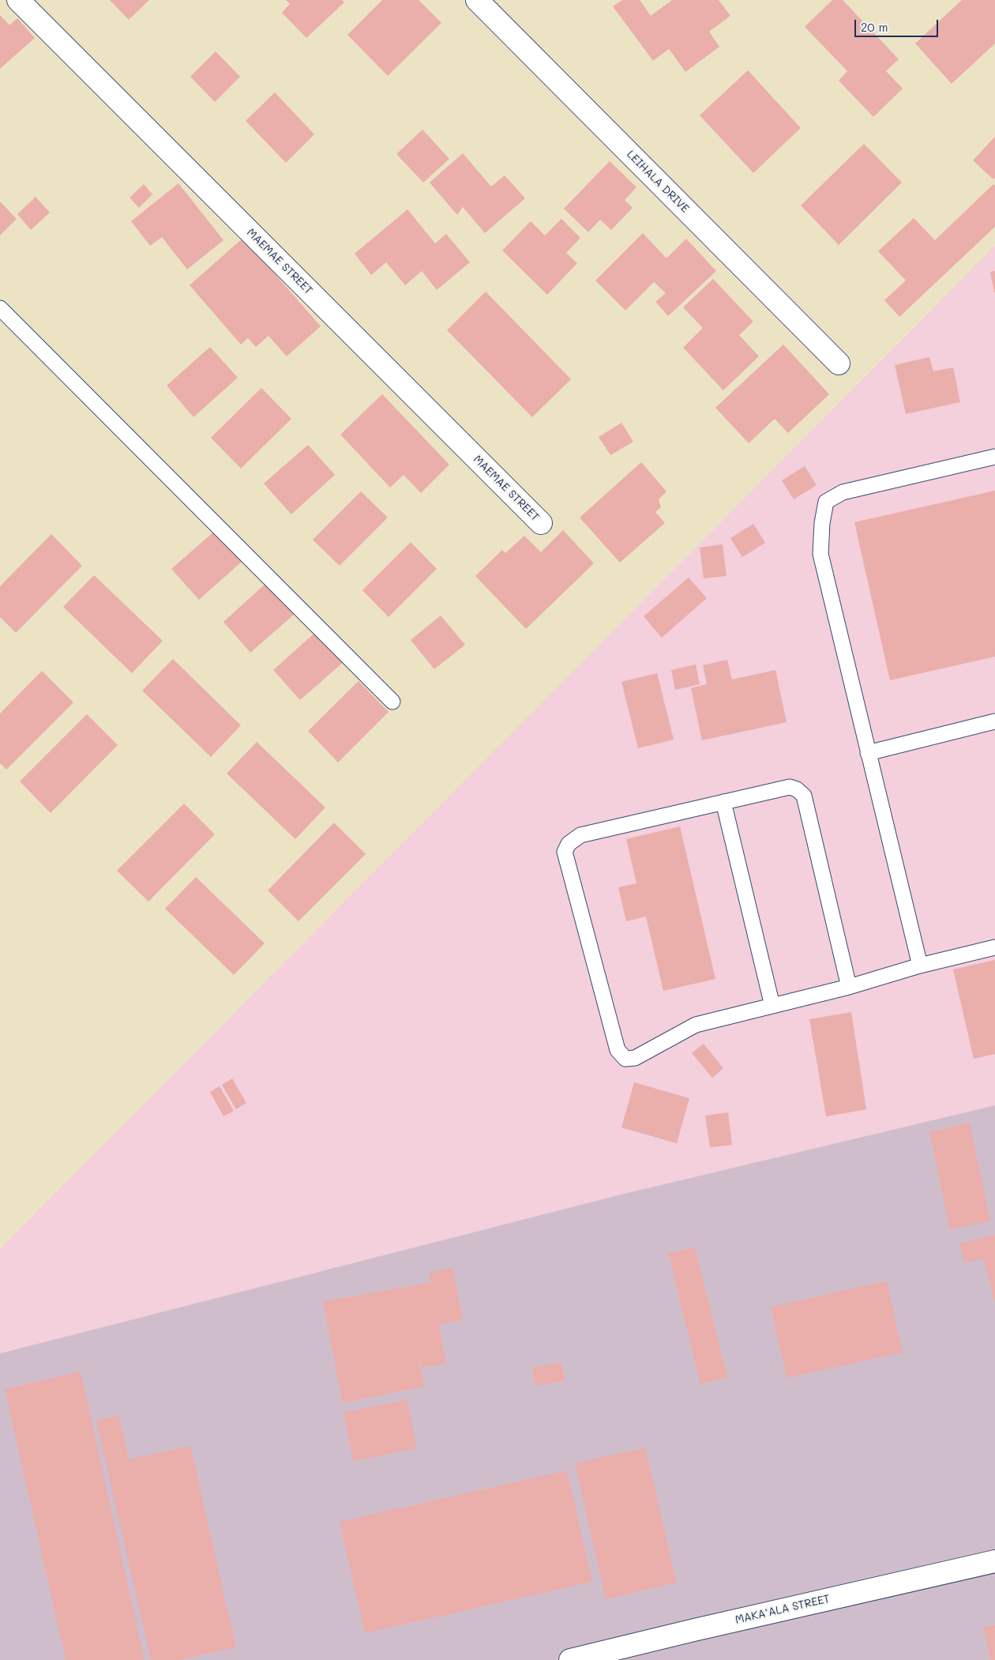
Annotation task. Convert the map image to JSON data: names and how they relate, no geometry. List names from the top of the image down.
{
  "streets": {
    "street": ["LEIHALA DRIVE", "MAEMAE STREET", "MAKA‘ALA STREET"]
  },
  "scale_bar": "20 m"
}
